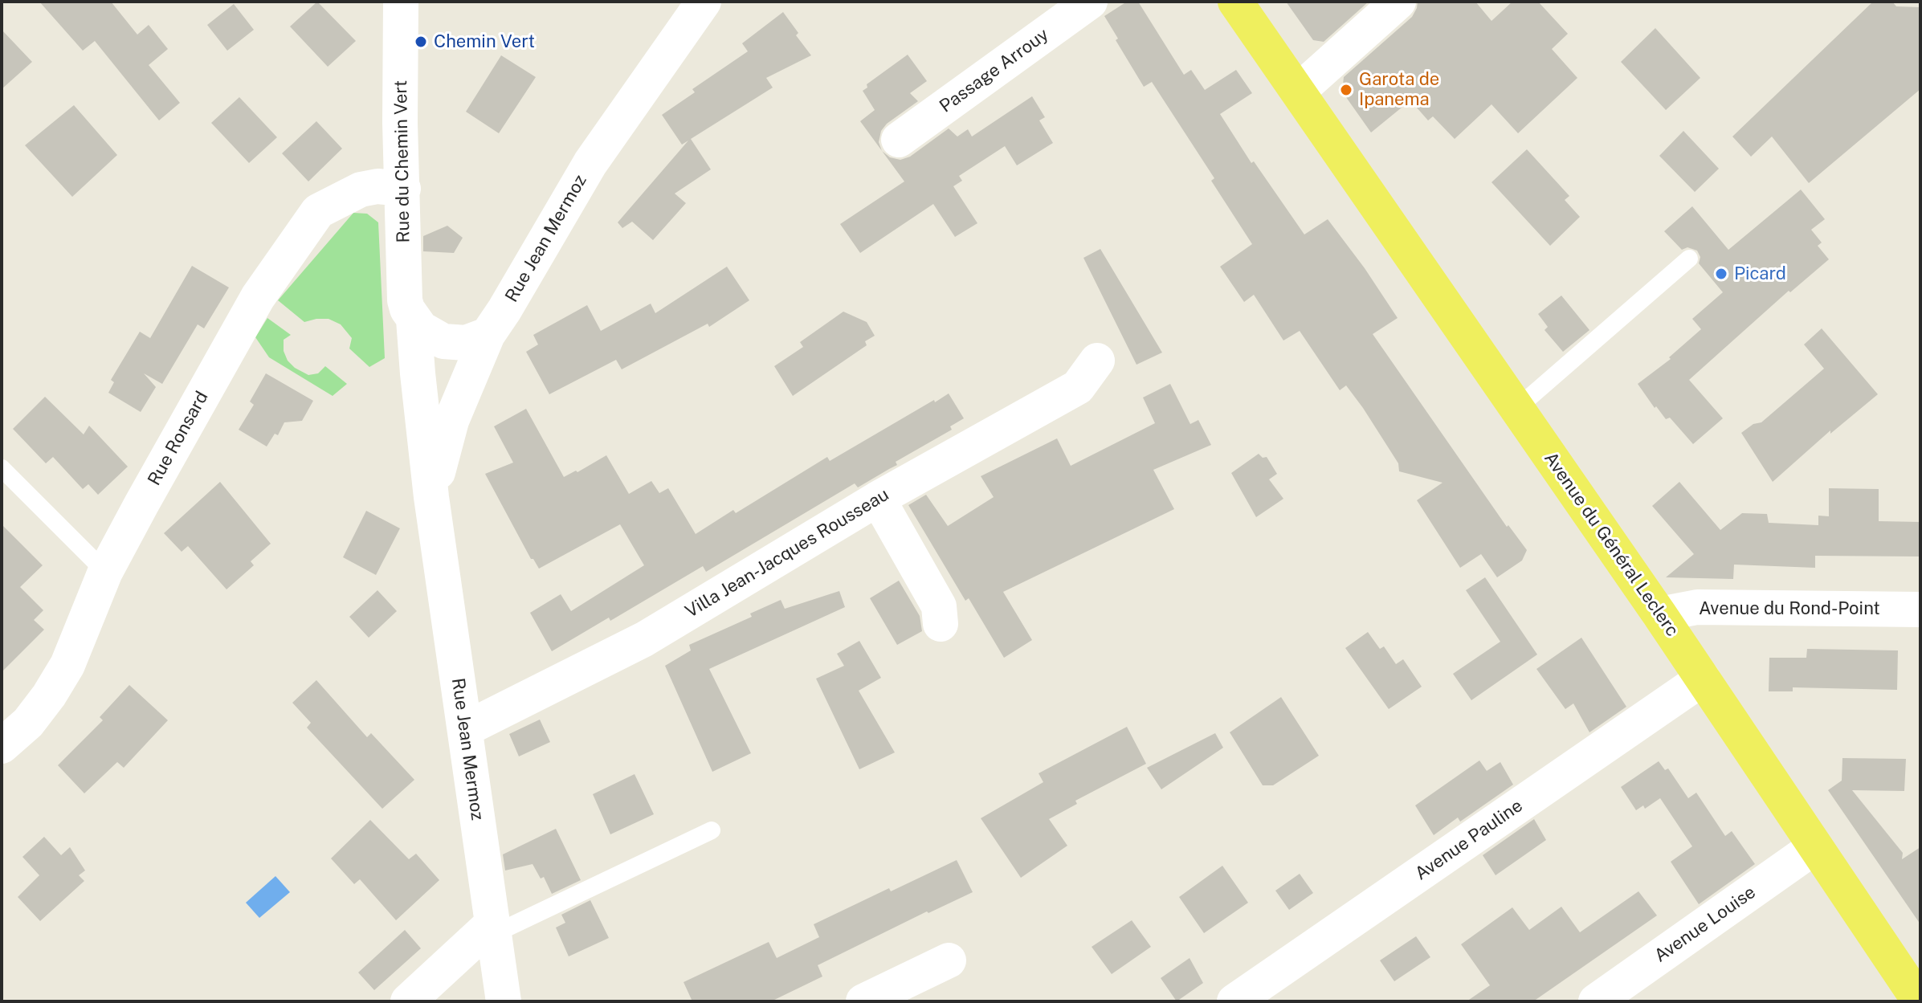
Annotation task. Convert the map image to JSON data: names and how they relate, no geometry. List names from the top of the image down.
{
  "streets": {
    "main road": ["Avenue du Général Leclerc"],
    "street": [
      "Passage Arrouy",
      "Rue du Chemin Vert",
      "Rue Jean Mermoz",
      "Rue Ronsard",
      "Villa Jean-Jacques Rousseau",
      "Avenue du Rond-Point",
      "Avenue Pauline",
      "Avenue Louise"
    ]
  },
  "crossings": [
    ["Rue du Chemin Vert", "Rue Jean Mermoz"],
    ["Rue du Chemin Vert", "Rue Ronsard"],
    ["Rue Jean Mermoz", "Villa Jean-Jacques Rousseau"],
    ["Avenue du Général Leclerc", "Avenue du Rond-Point"],
    ["Avenue du Général Leclerc", "Avenue Pauline"],
    ["Avenue du Général Leclerc", "Avenue Louise"]
  ],
  "places": ["Chemin Vert", "Garota de Ipanema", "Picard"]
}
